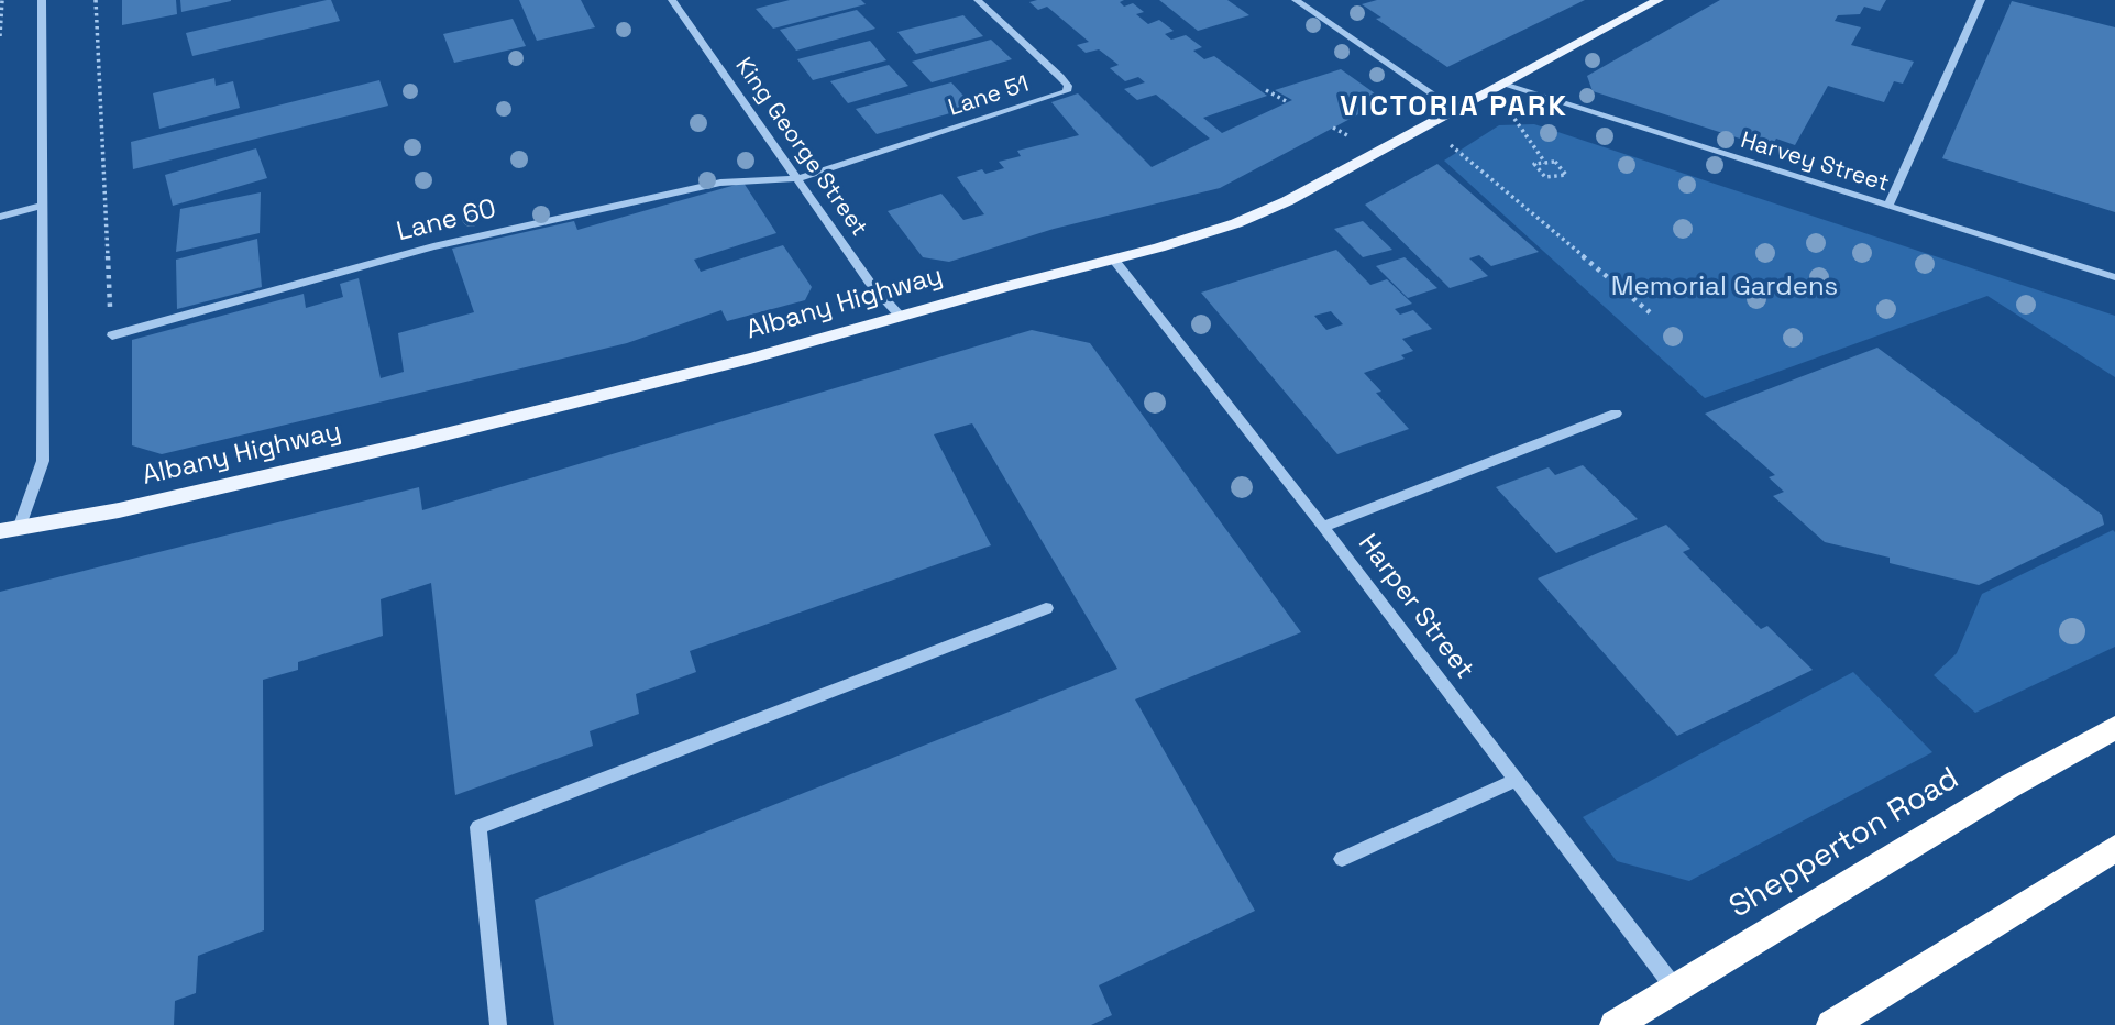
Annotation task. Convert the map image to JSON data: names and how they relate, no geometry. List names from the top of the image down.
{
  "streets": {
    "highway": ["Shepperton Road"],
    "main road": ["Albany Highway"],
    "street": [
      "Lane 51",
      "King George Street",
      "Harvey Street",
      "Lane 60",
      "Harper Street"
    ]
  },
  "crossings": [
    ["Lane 51", "King George Street"],
    ["Lane 51", "Lane 60"],
    ["King George Street", "Lane 60"],
    ["King George Street", "Albany Highway"],
    ["Harvey Street", "Albany Highway"],
    ["Albany Highway", "Harper Street"],
    ["Harper Street", "Shepperton Road"]
  ],
  "districts": ["VICTORIA PARK"],
  "parks": ["Memorial Gardens"]
}
